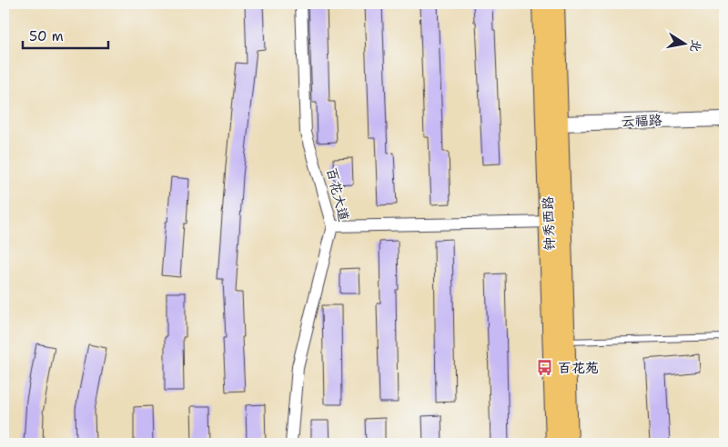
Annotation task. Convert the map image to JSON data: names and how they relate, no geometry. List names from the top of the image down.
{
  "streets": {
    "main road": ["钟秀西路"],
    "street": ["云福路", "百花大道"]
  },
  "crossings": [
    ["云福路", "钟秀西路"]
  ],
  "places": {
    "bus stop": ["百花苑"]
  },
  "scale_bar": "50 m",
  "north": "right"
}
